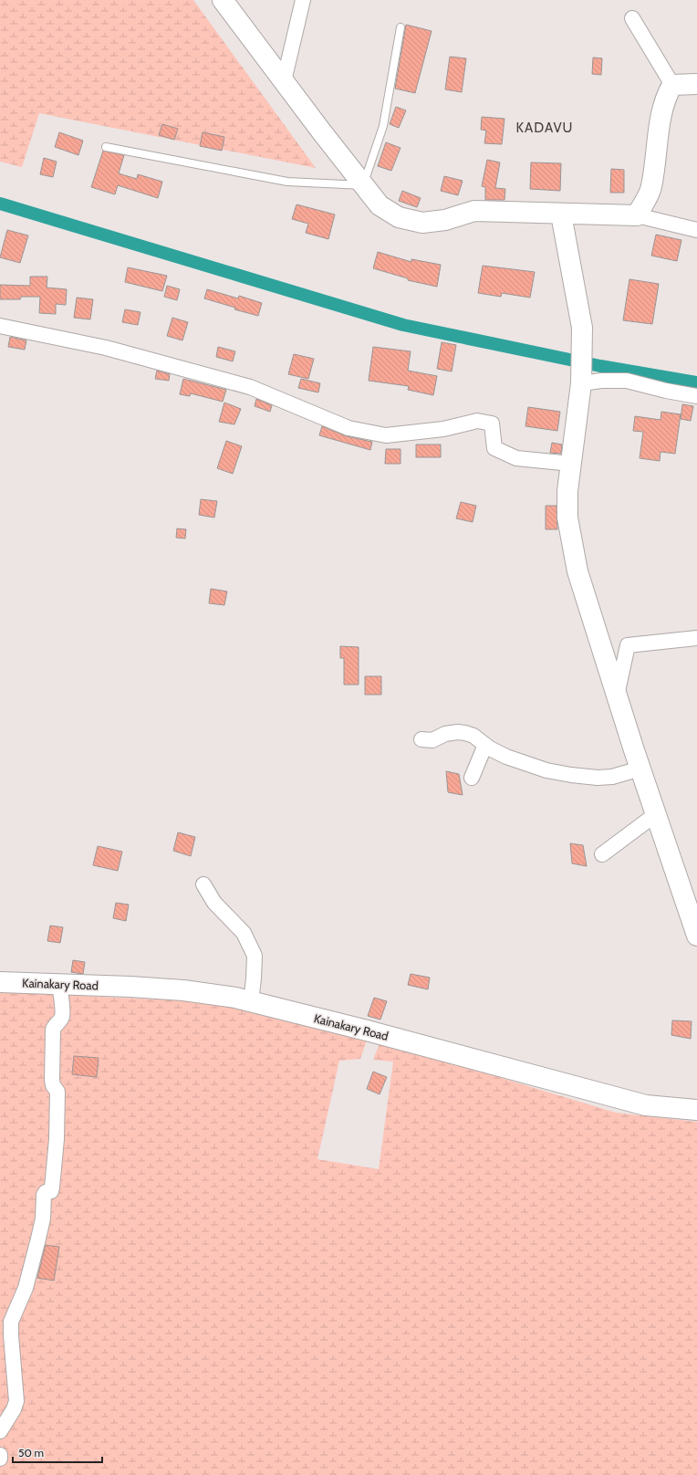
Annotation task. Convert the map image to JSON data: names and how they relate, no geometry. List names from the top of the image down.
{
  "streets": {
    "main road": ["Kainakary Road"]
  },
  "districts": ["KADAVU"],
  "scale_bar": "50 m"
}
